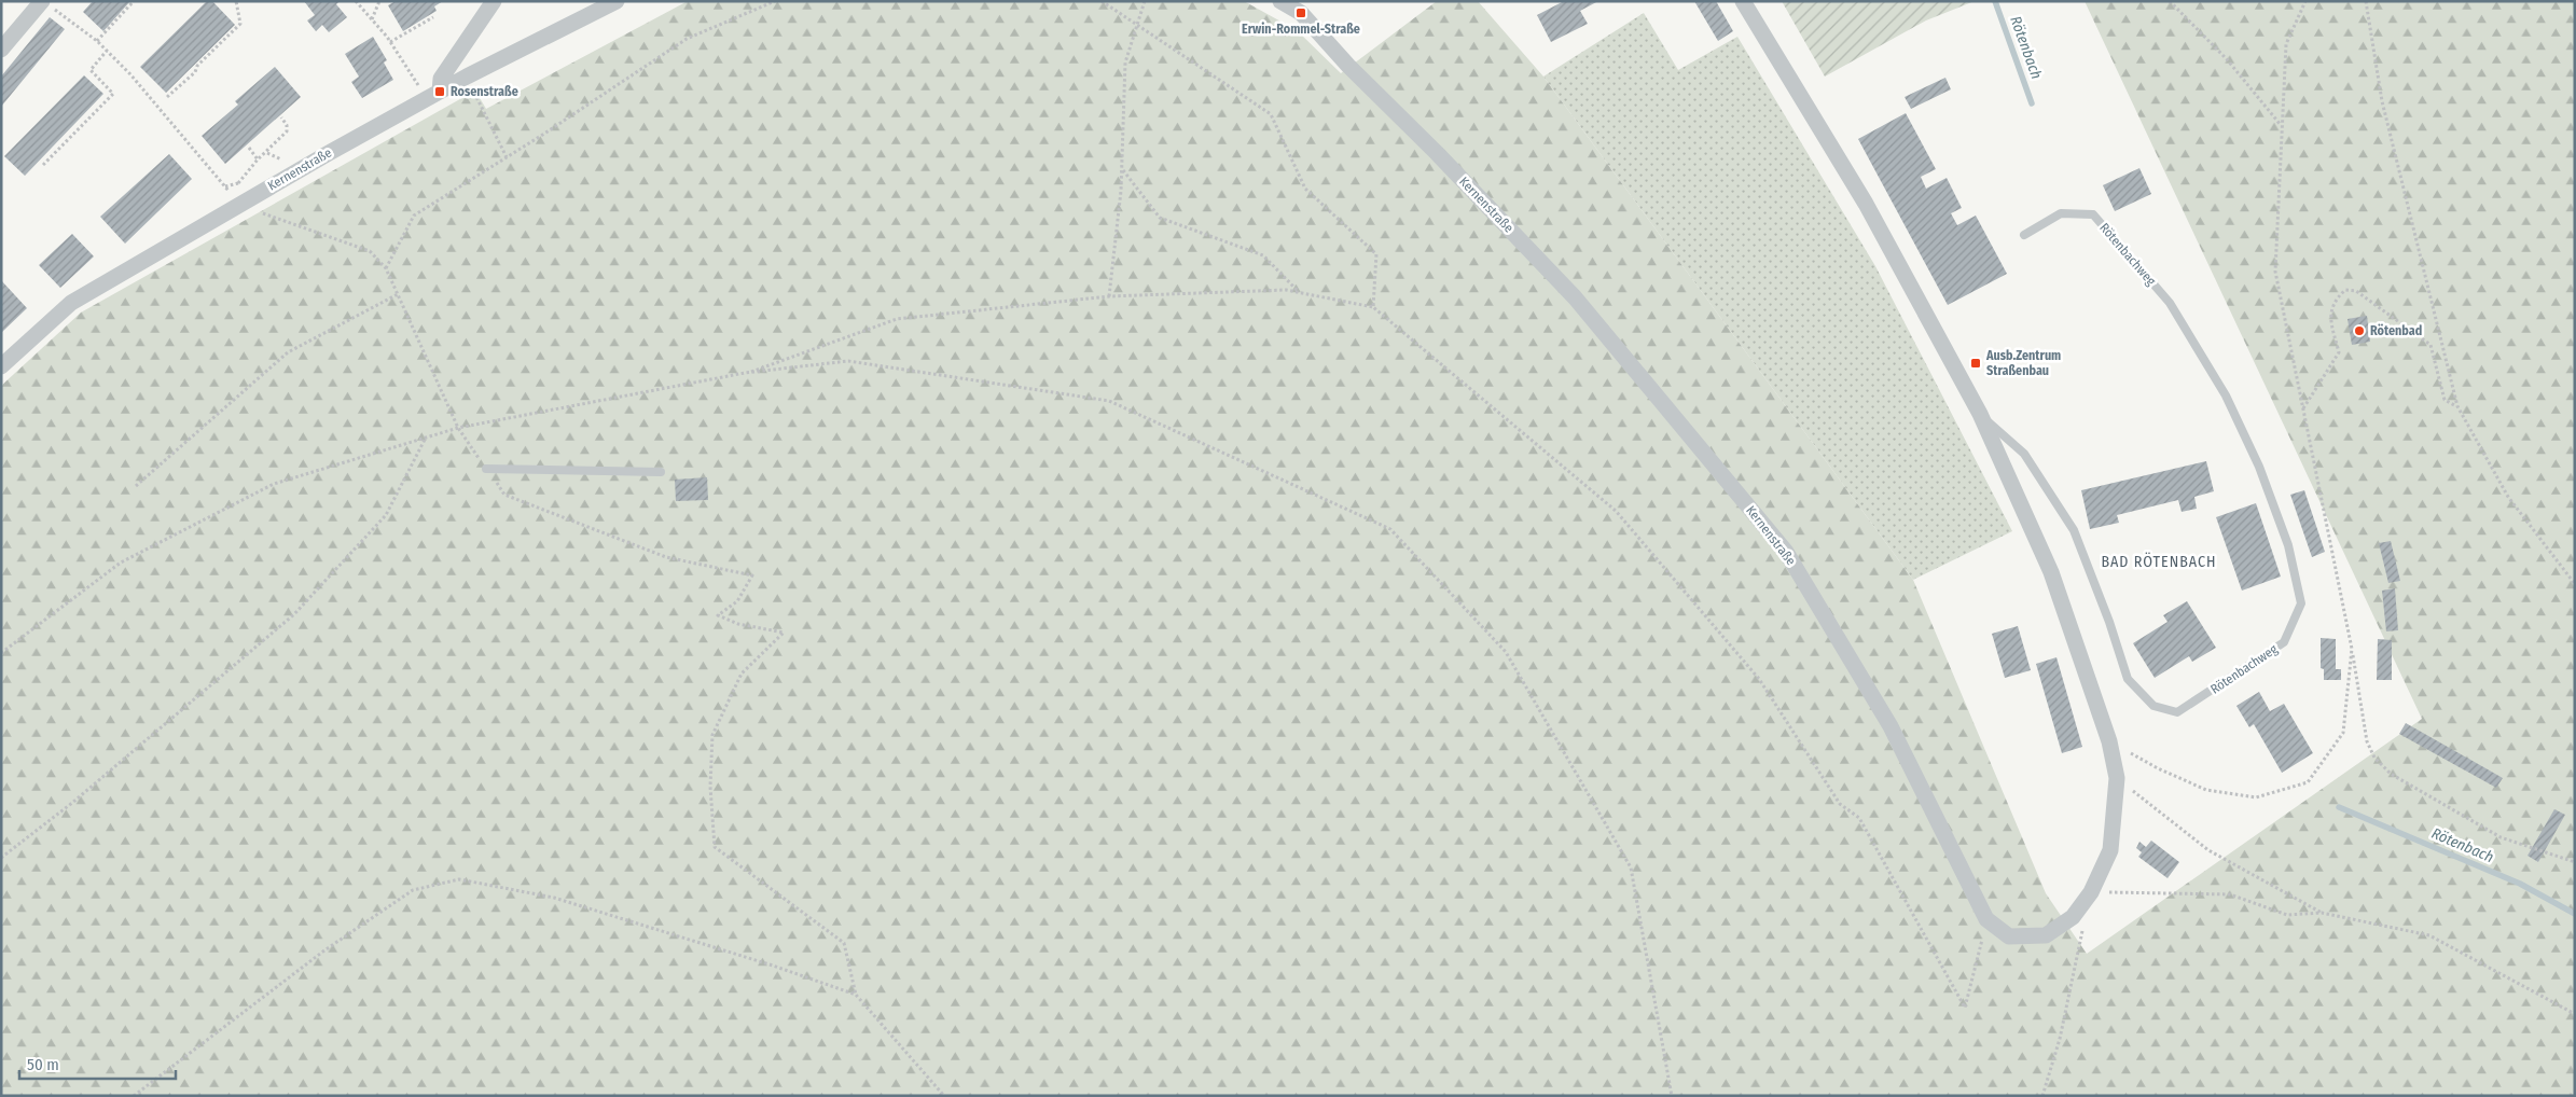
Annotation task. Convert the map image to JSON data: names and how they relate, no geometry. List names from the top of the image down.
{
  "streets": {
    "street": ["Kernenstraße", "Rötenbachweg"]
  },
  "crossings": [
    ["Kernenstraße", "Rötenbachweg"]
  ],
  "districts": ["BAD RÖTENBACH"],
  "water": ["Rötenbach"],
  "places": {
    "transit": ["Erwin-Rommel-Straße", "Rosenstraße", "Ausb.Zentrum Straßenbau"],
    "other": ["Rötenbad"]
  },
  "scale_bar": "50 m"
}
